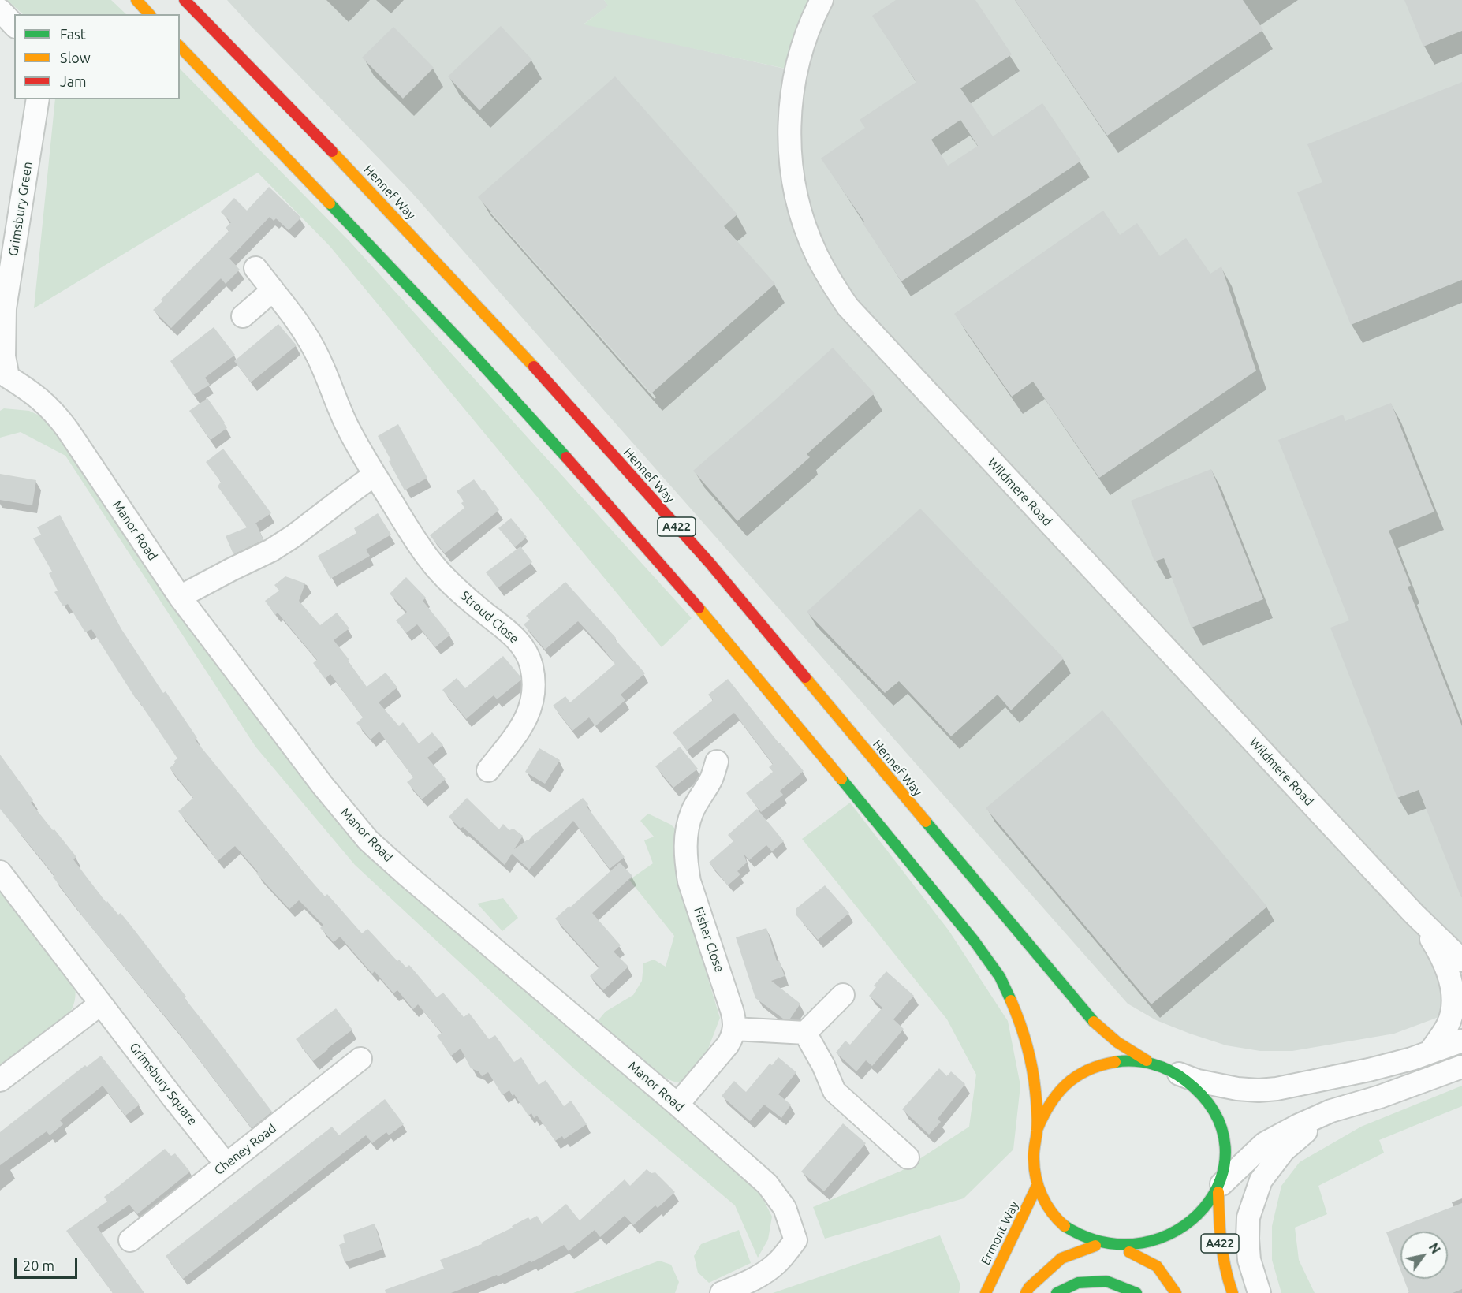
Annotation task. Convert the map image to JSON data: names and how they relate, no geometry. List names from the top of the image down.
{
  "streets": {
    "main road": ["Hennef Way", "A422", "Ermont Way"],
    "street": [
      "Grimsbury Green",
      "Wildmere Road",
      "Manor Road",
      "Stroud Close",
      "Fisher Close",
      "Grimsbury Square",
      "Cheney Road"
    ]
  },
  "crossings": [
    ["Grimsbury Green", "Manor Road"],
    ["Grimsbury Square", "Cheney Road"]
  ],
  "legend": ["Fast", "Slow", "Jam"],
  "scale_bar": "20 m",
  "north": "top right"
}
